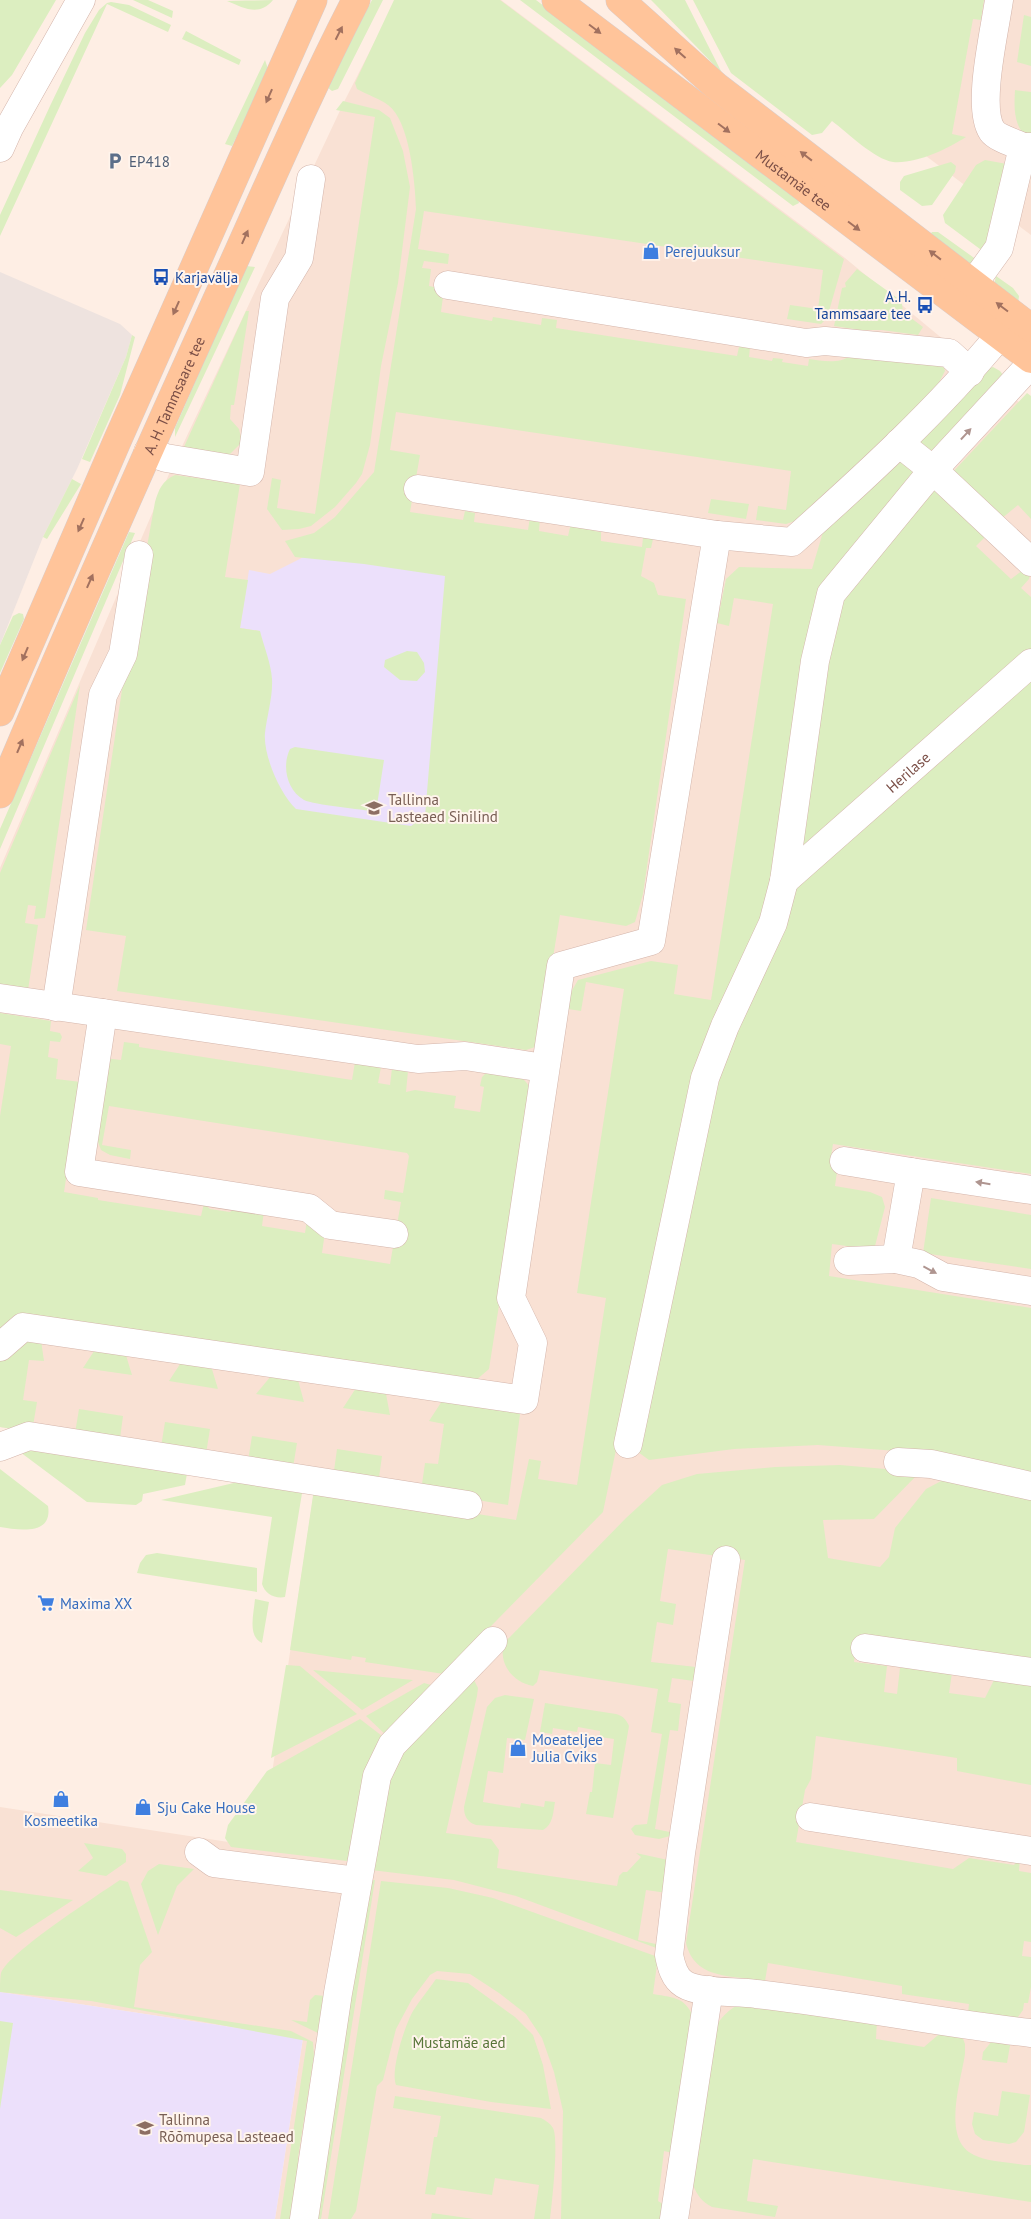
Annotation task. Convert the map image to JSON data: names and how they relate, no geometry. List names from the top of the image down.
{
  "streets": {
    "main road": ["Mustamäe tee", "A. H. Tammsaare tee"],
    "street": ["Herilase"]
  },
  "parks": ["Mustamäe aed"],
  "places": {
    "parking": ["EP418"],
    "shop": [
      "Perejuuksur",
      "Moeateljee Julia Cviks",
      "Kosmeetika",
      "Sju Cake House"
    ],
    "bus stop": ["Karjavälja", "A.H. Tammsaare tee"],
    "school or university": ["Tallinna Lasteaed Sinilind", "Tallinna Rõõmupesa Lasteaed"],
    "supermarket": ["Maxima XX"]
  }
}
